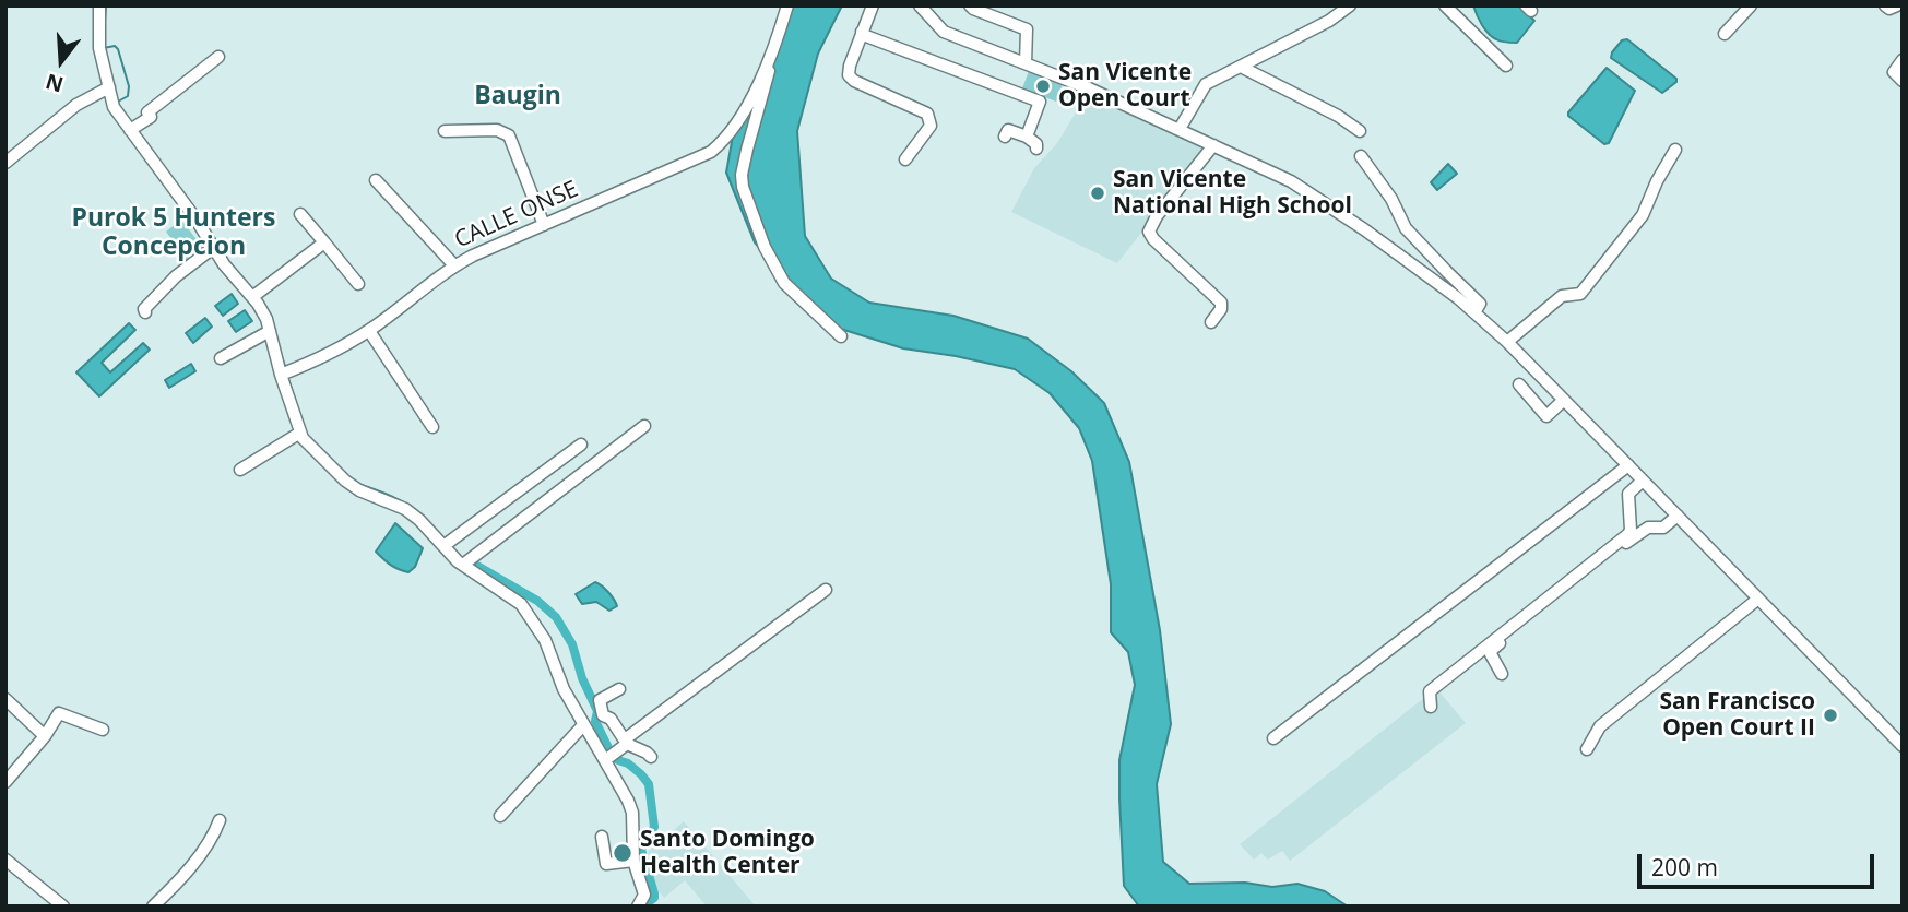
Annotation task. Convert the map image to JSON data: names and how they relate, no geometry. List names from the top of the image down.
{
  "streets": {
    "street": ["CALLE ONSE"]
  },
  "districts": ["Baugin", "Purok 5 Hunters Concepcion"],
  "places": [
    "San Vicente Open Court",
    "San Vicente National High School",
    "San Francisco Open Court II",
    "Santo Domingo Health Center"
  ],
  "scale_bar": "200 m",
  "north": "bottom"
}
